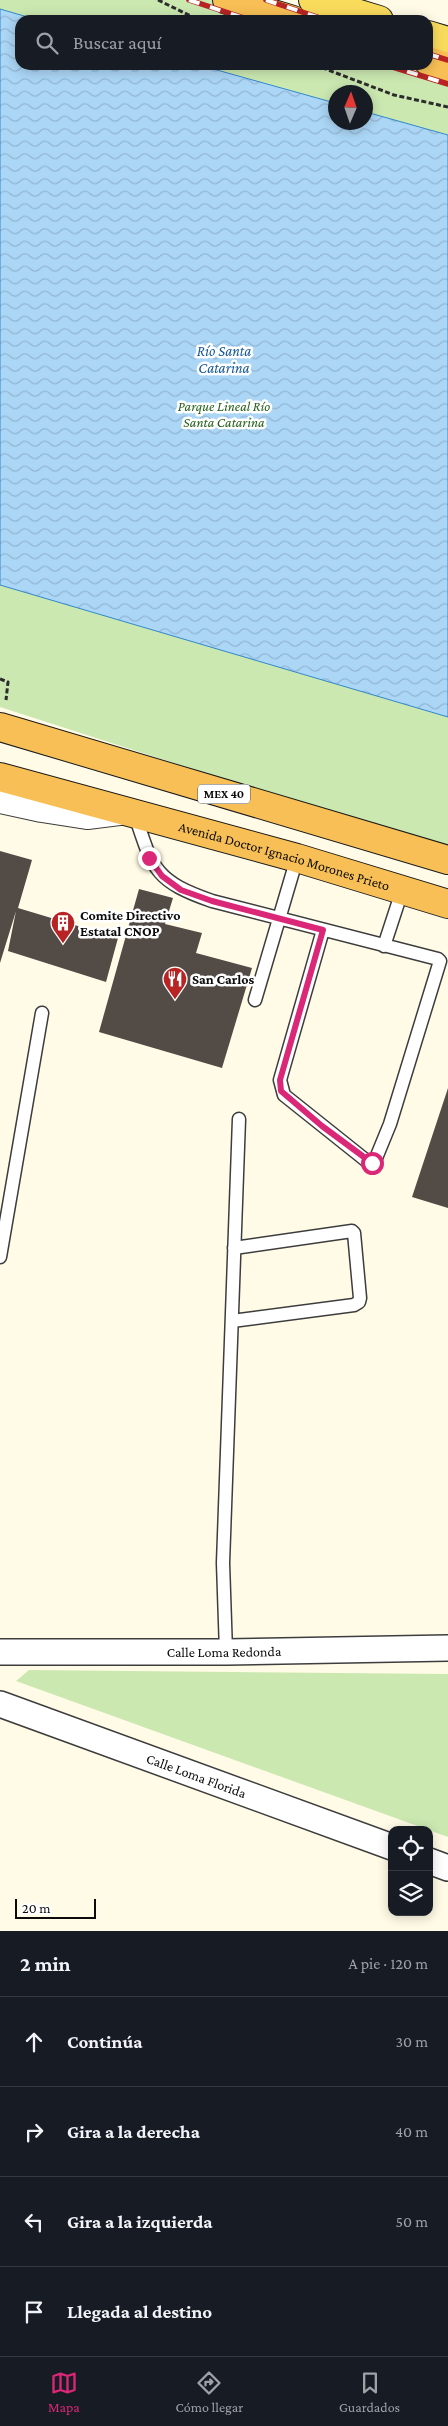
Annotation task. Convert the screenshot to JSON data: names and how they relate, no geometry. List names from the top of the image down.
{
  "streets": {
    "highway": ["MEX 40", "Avenida Doctor Ignacio Morones Prieto"],
    "street": ["Calle Loma Redonda", "Calle Loma Florida"]
  },
  "water": ["Río Santa Catarina"],
  "parks": ["Parque Lineal Río Santa Catarina"],
  "places": {
    "building": ["Comite Directivo Estatal CNOP"],
    "restaurant": ["San Carlos"]
  },
  "scale_bar": "20 m",
  "north": "top",
  "page": {
    "search": "Buscar aquí",
    "scale": "20 m",
    "heading": ["2 min", "A pie · 120 m"],
    "list": [
      ["Continúa", "30 m"],
      ["Gira a la derecha", "40 m"],
      ["Gira a la izquierda", "50 m"],
      "Llegada al destino"
    ],
    "nav": ["Mapa", "Cómo llegar", "Guardados"]
  }
}
